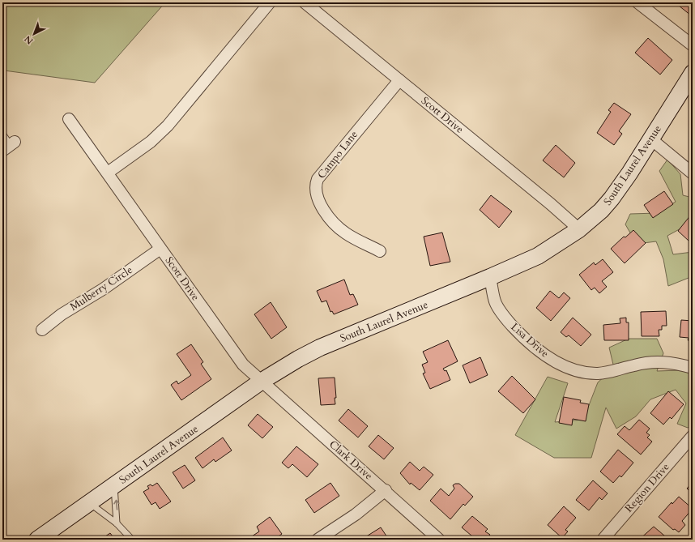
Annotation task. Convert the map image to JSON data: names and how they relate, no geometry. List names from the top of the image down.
{
  "streets": {
    "street": [
      "Scott Drive",
      "Campo Lane",
      "South Laurel Avenue",
      "Mulberry Circle",
      "Lisa Drive",
      "Clark Drive",
      "Region Drive"
    ]
  },
  "crossings": [
    ["Scott Drive", "Campo Lane"],
    ["Scott Drive", "South Laurel Avenue"],
    ["Scott Drive", "Mulberry Circle"],
    ["Scott Drive", "Clark Drive"],
    ["South Laurel Avenue", "Lisa Drive"],
    ["South Laurel Avenue", "Clark Drive"]
  ],
  "north": "bottom left"
}
